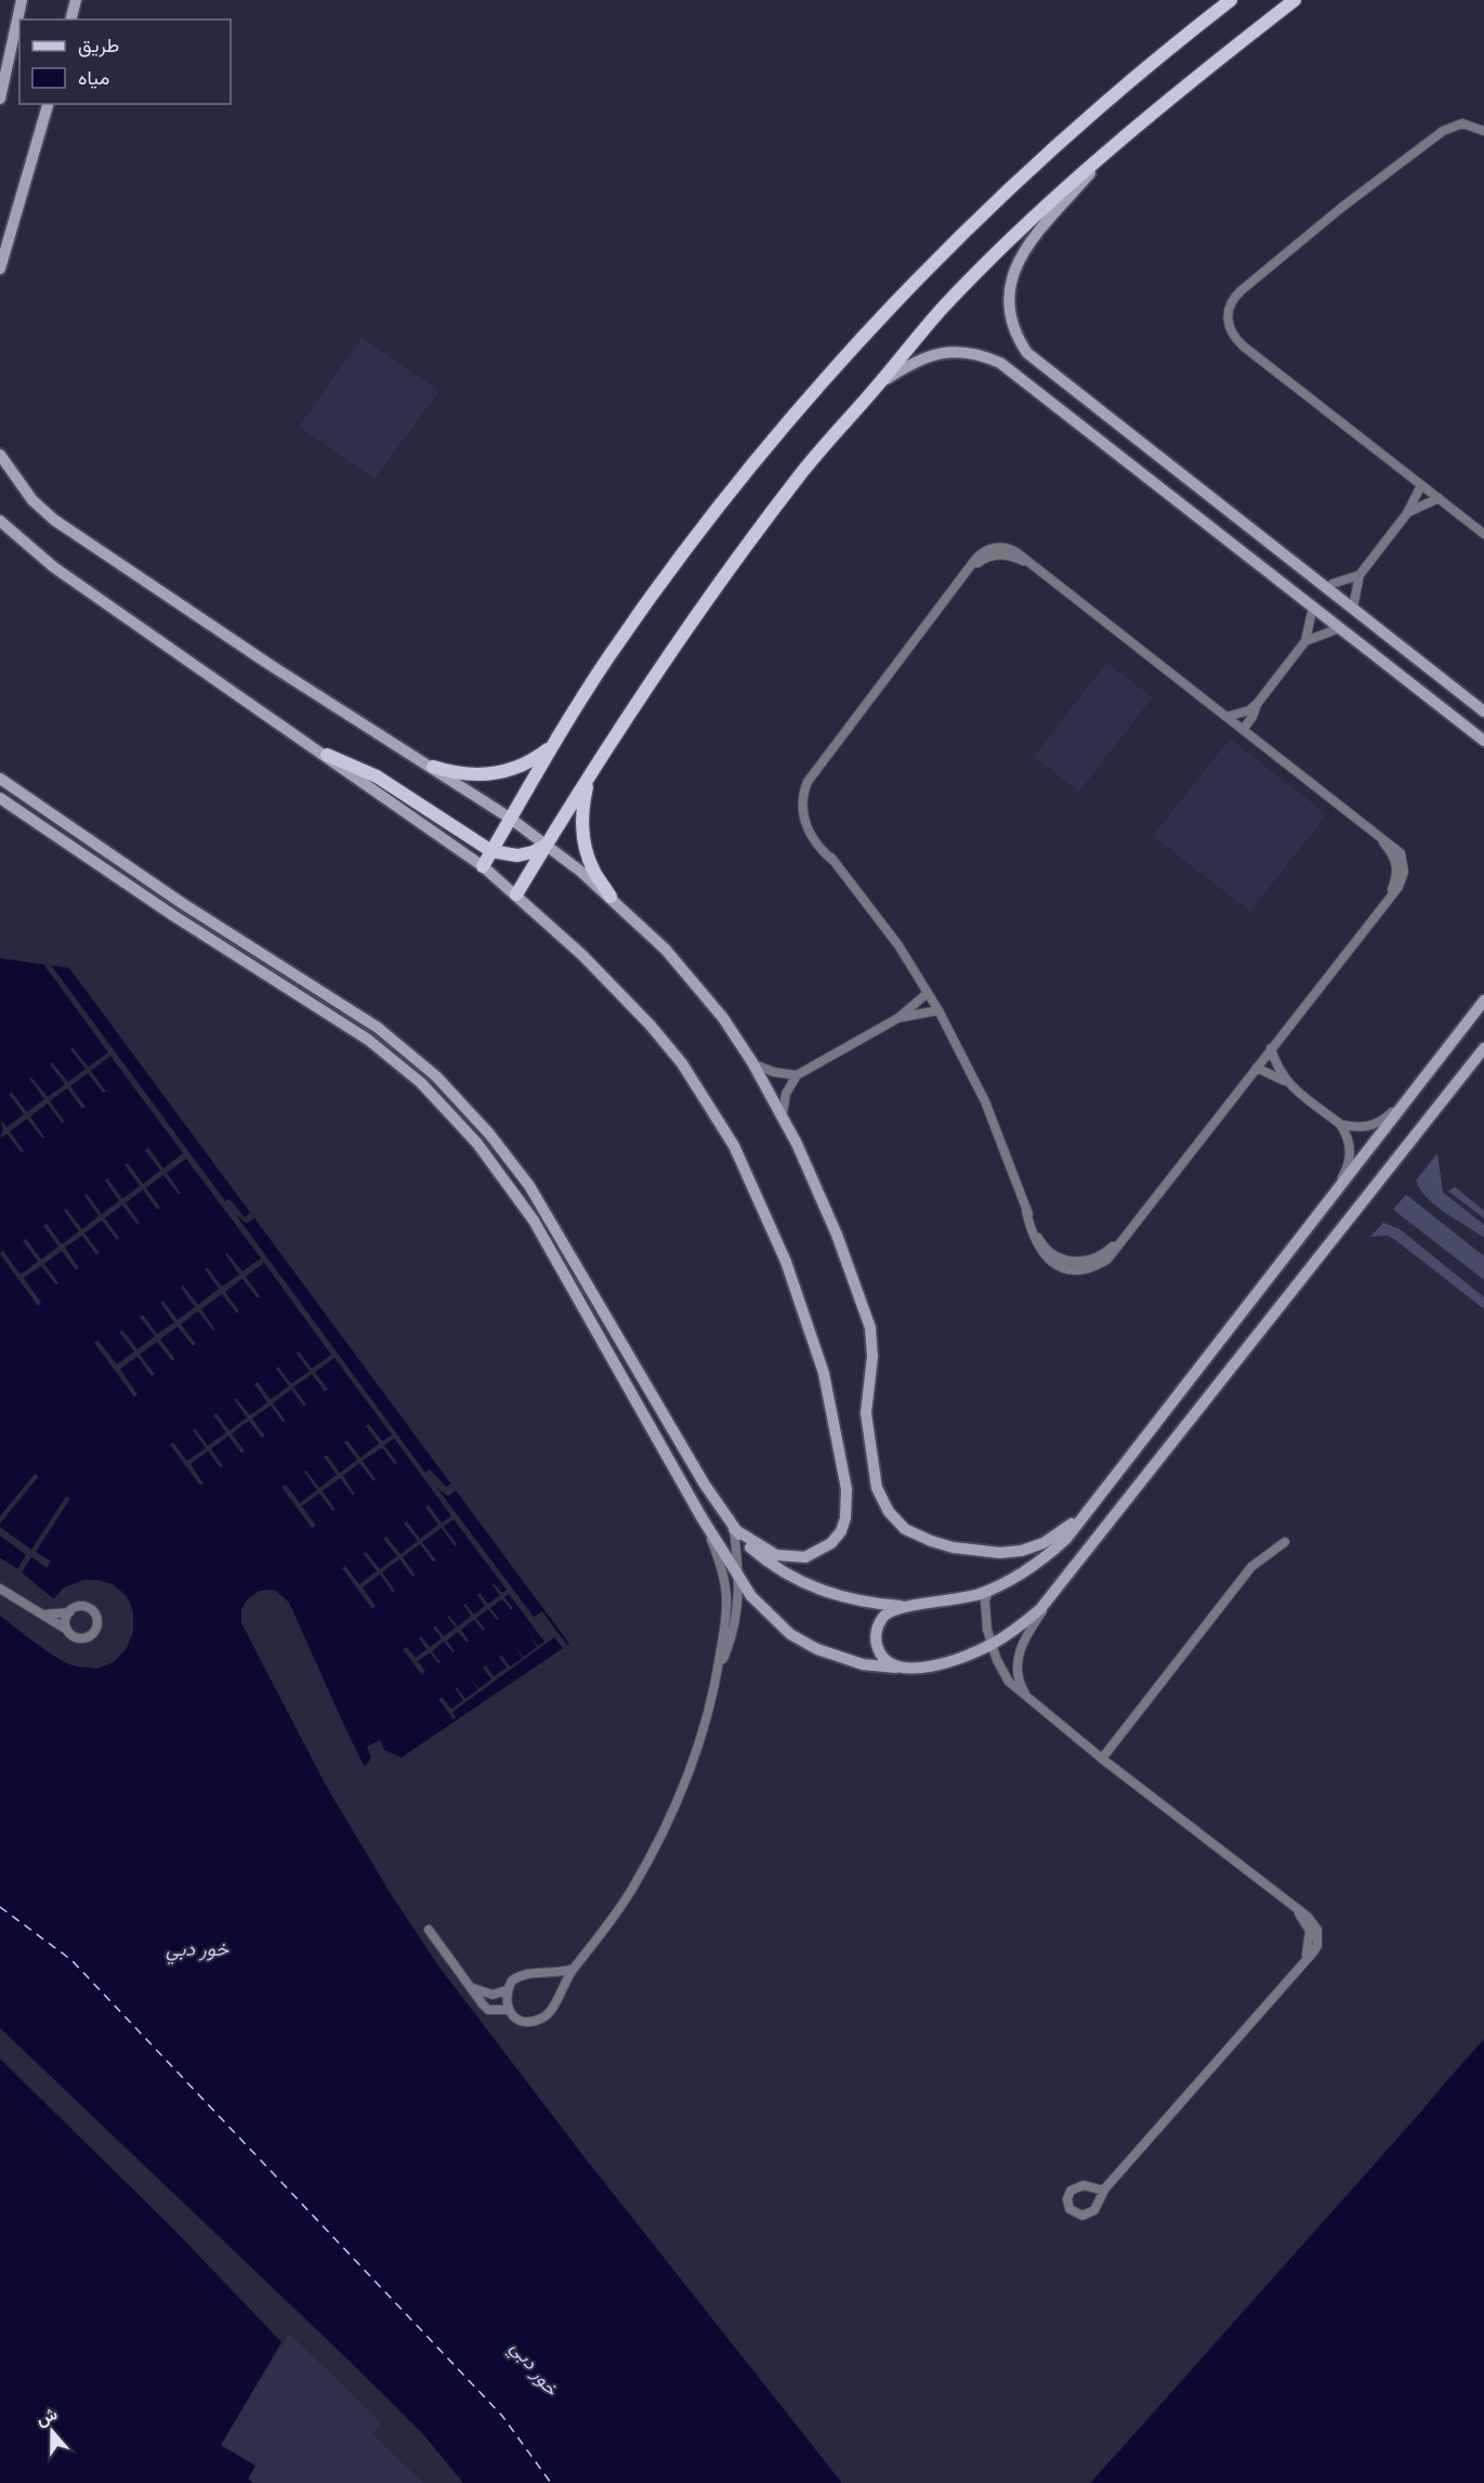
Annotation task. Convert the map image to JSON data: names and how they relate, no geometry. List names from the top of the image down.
{
  "water": ["خور دبي"],
  "legend": ["طريق", "مياه"],
  "north": "top"
}
